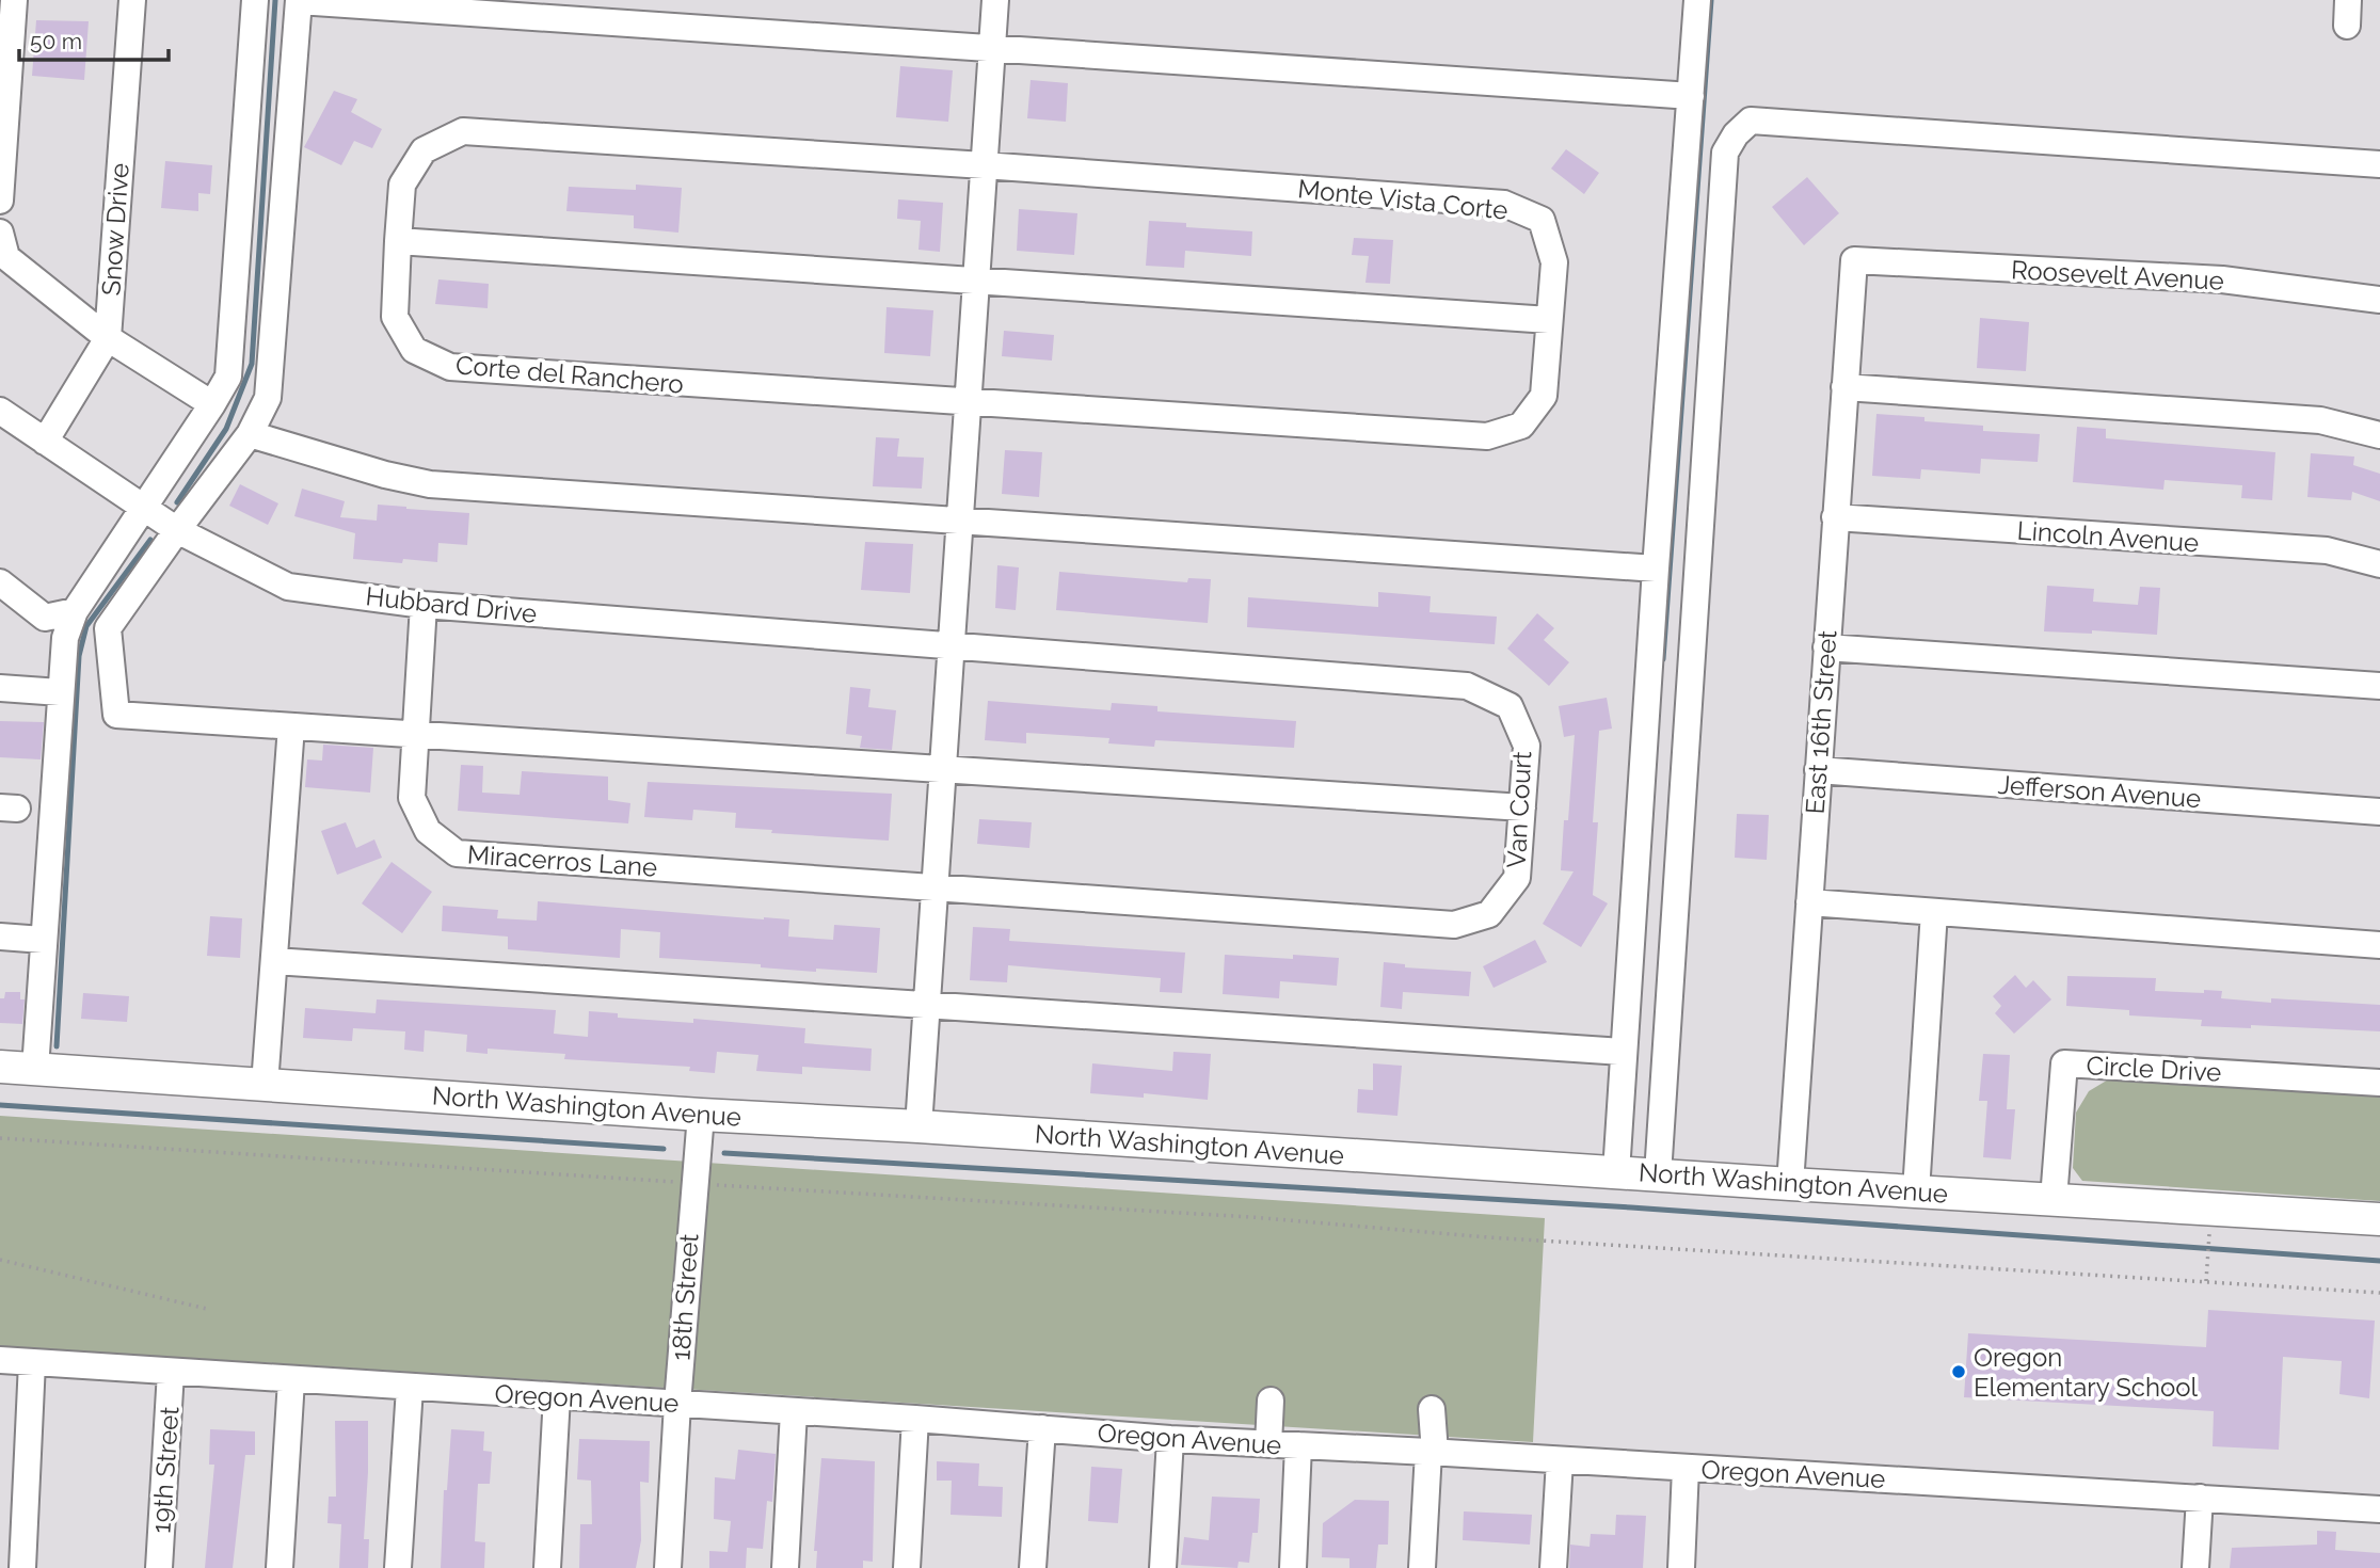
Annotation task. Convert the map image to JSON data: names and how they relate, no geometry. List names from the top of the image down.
{
  "streets": {
    "main road": ["North Washington Avenue"],
    "street": [
      "Monte Vista Corte",
      "Snow Drive",
      "Roosevelt Avenue",
      "Corte del Ranchero",
      "Lincoln Avenue",
      "Hubbard Drive",
      "East 16th Street",
      "Jefferson Avenue",
      "Van Court",
      "Miracerros Lane",
      "Circle Drive",
      "18th Street",
      "Oregon Avenue",
      "19th Street"
    ]
  },
  "crossings": [
    ["Monte Vista Corte", "Corte del Ranchero"],
    ["Snow Drive", "Hubbard Drive"],
    ["Roosevelt Avenue", "East 16th Street"],
    ["Lincoln Avenue", "East 16th Street"],
    ["Hubbard Drive", "Van Court"],
    ["Hubbard Drive", "Miracerros Lane"],
    ["East 16th Street", "Jefferson Avenue"],
    ["East 16th Street", "North Washington Avenue"],
    ["Van Court", "Miracerros Lane"],
    ["Circle Drive", "North Washington Avenue"],
    ["North Washington Avenue", "18th Street"],
    ["18th Street", "Oregon Avenue"],
    ["Oregon Avenue", "19th Street"]
  ],
  "places": ["Oregon Elementary School"],
  "scale_bar": "50 m"
}
